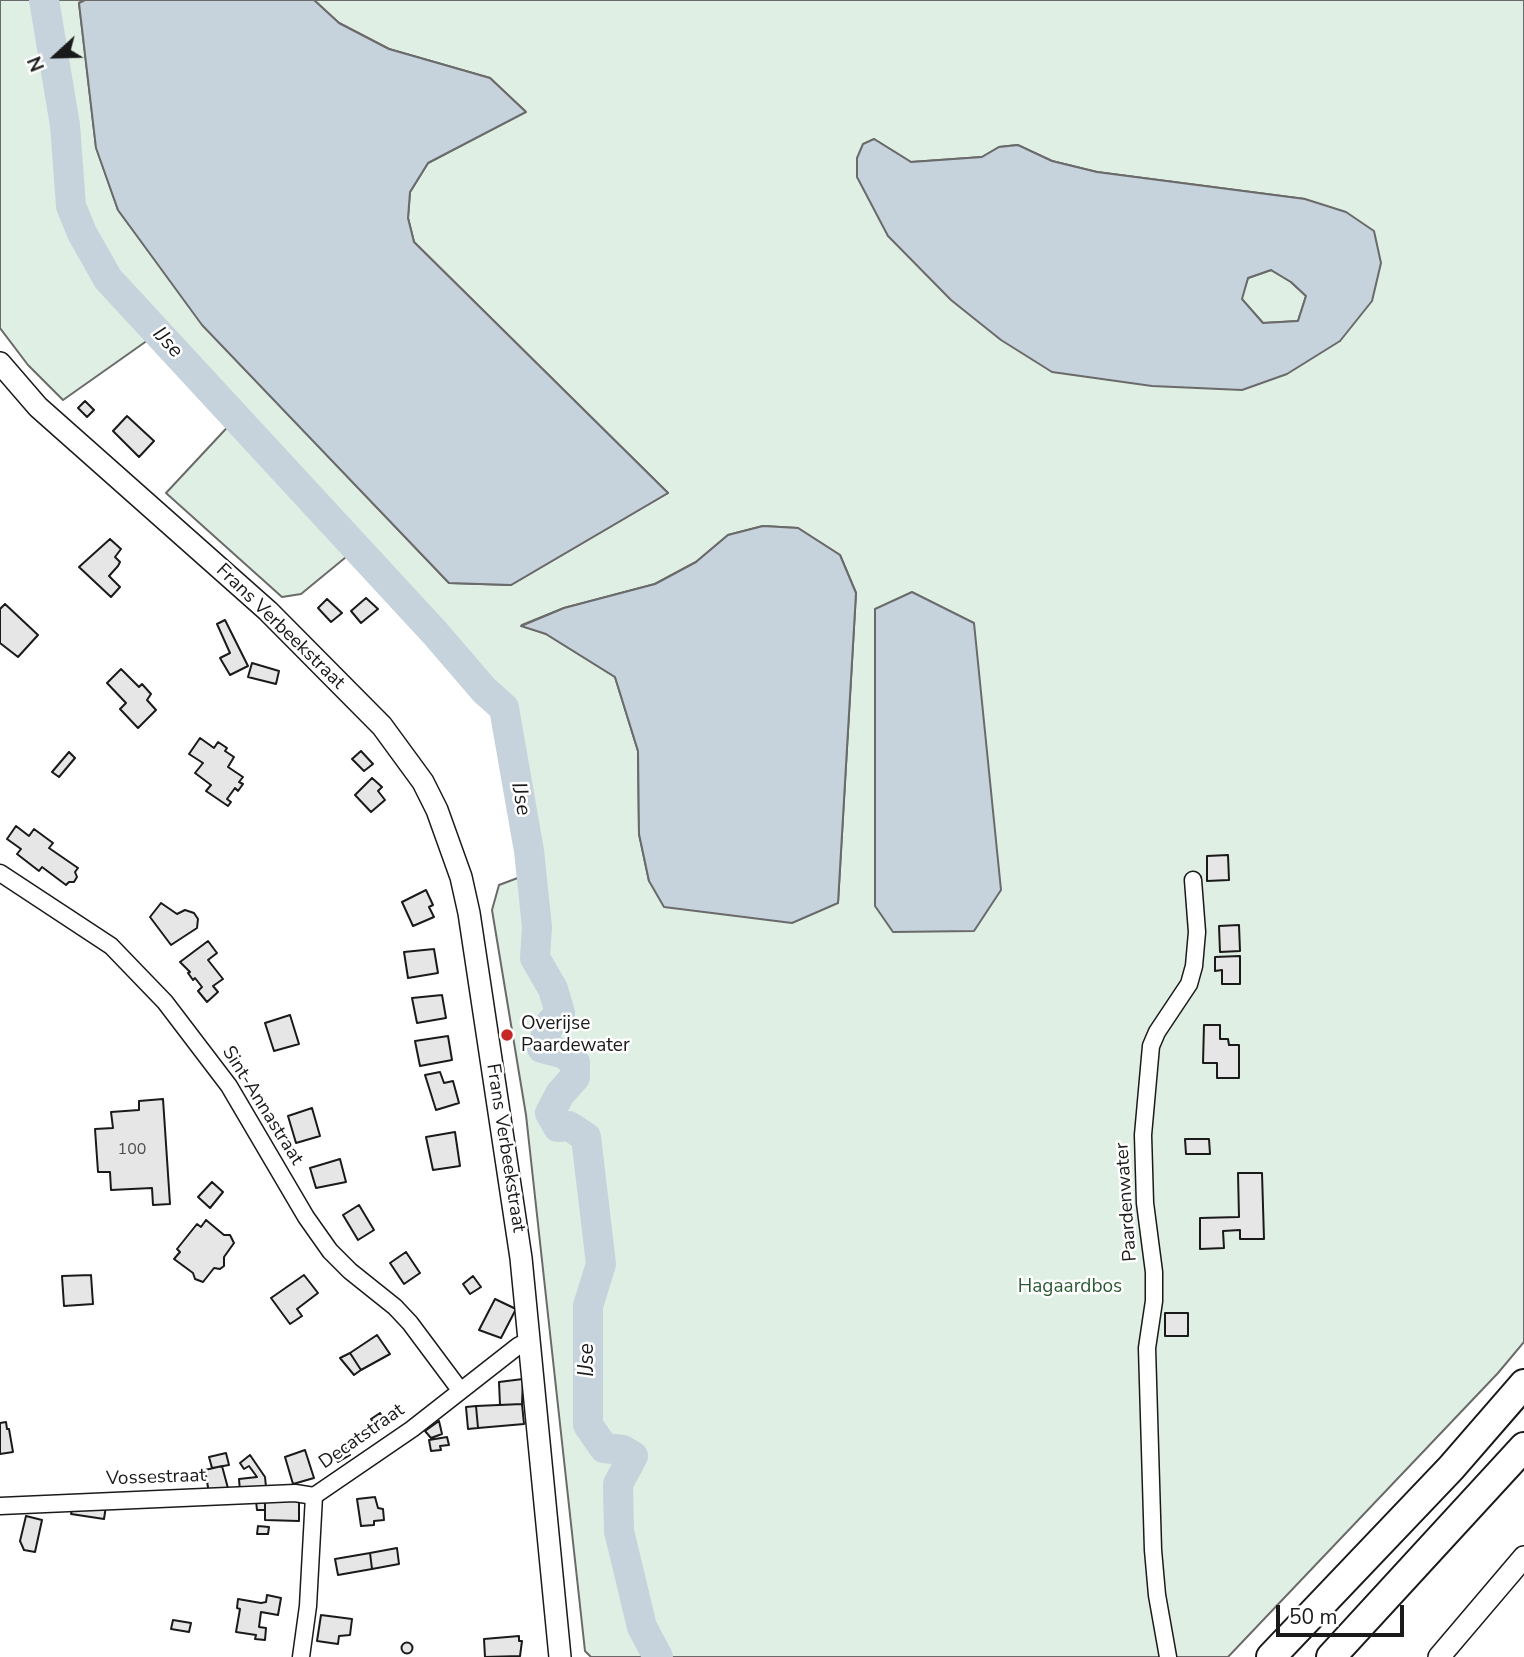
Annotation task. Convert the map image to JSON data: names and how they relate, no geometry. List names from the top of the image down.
{
  "streets": {
    "main road": ["Frans Verbeekstraat"],
    "street": [
      "Sint-Annastraat",
      "Paardenwater",
      "Decatstraat",
      "Vossestraat"
    ]
  },
  "crossings": [
    ["Frans Verbeekstraat", "Decatstraat"],
    ["Sint-Annastraat", "Decatstraat"],
    ["Decatstraat", "Vossestraat"]
  ],
  "water": ["IJse"],
  "parks": ["Hagaardbos"],
  "places": ["Overijse Paardewater"],
  "house_numbers": ["100"],
  "scale_bar": "50 m",
  "north": "left"
}
